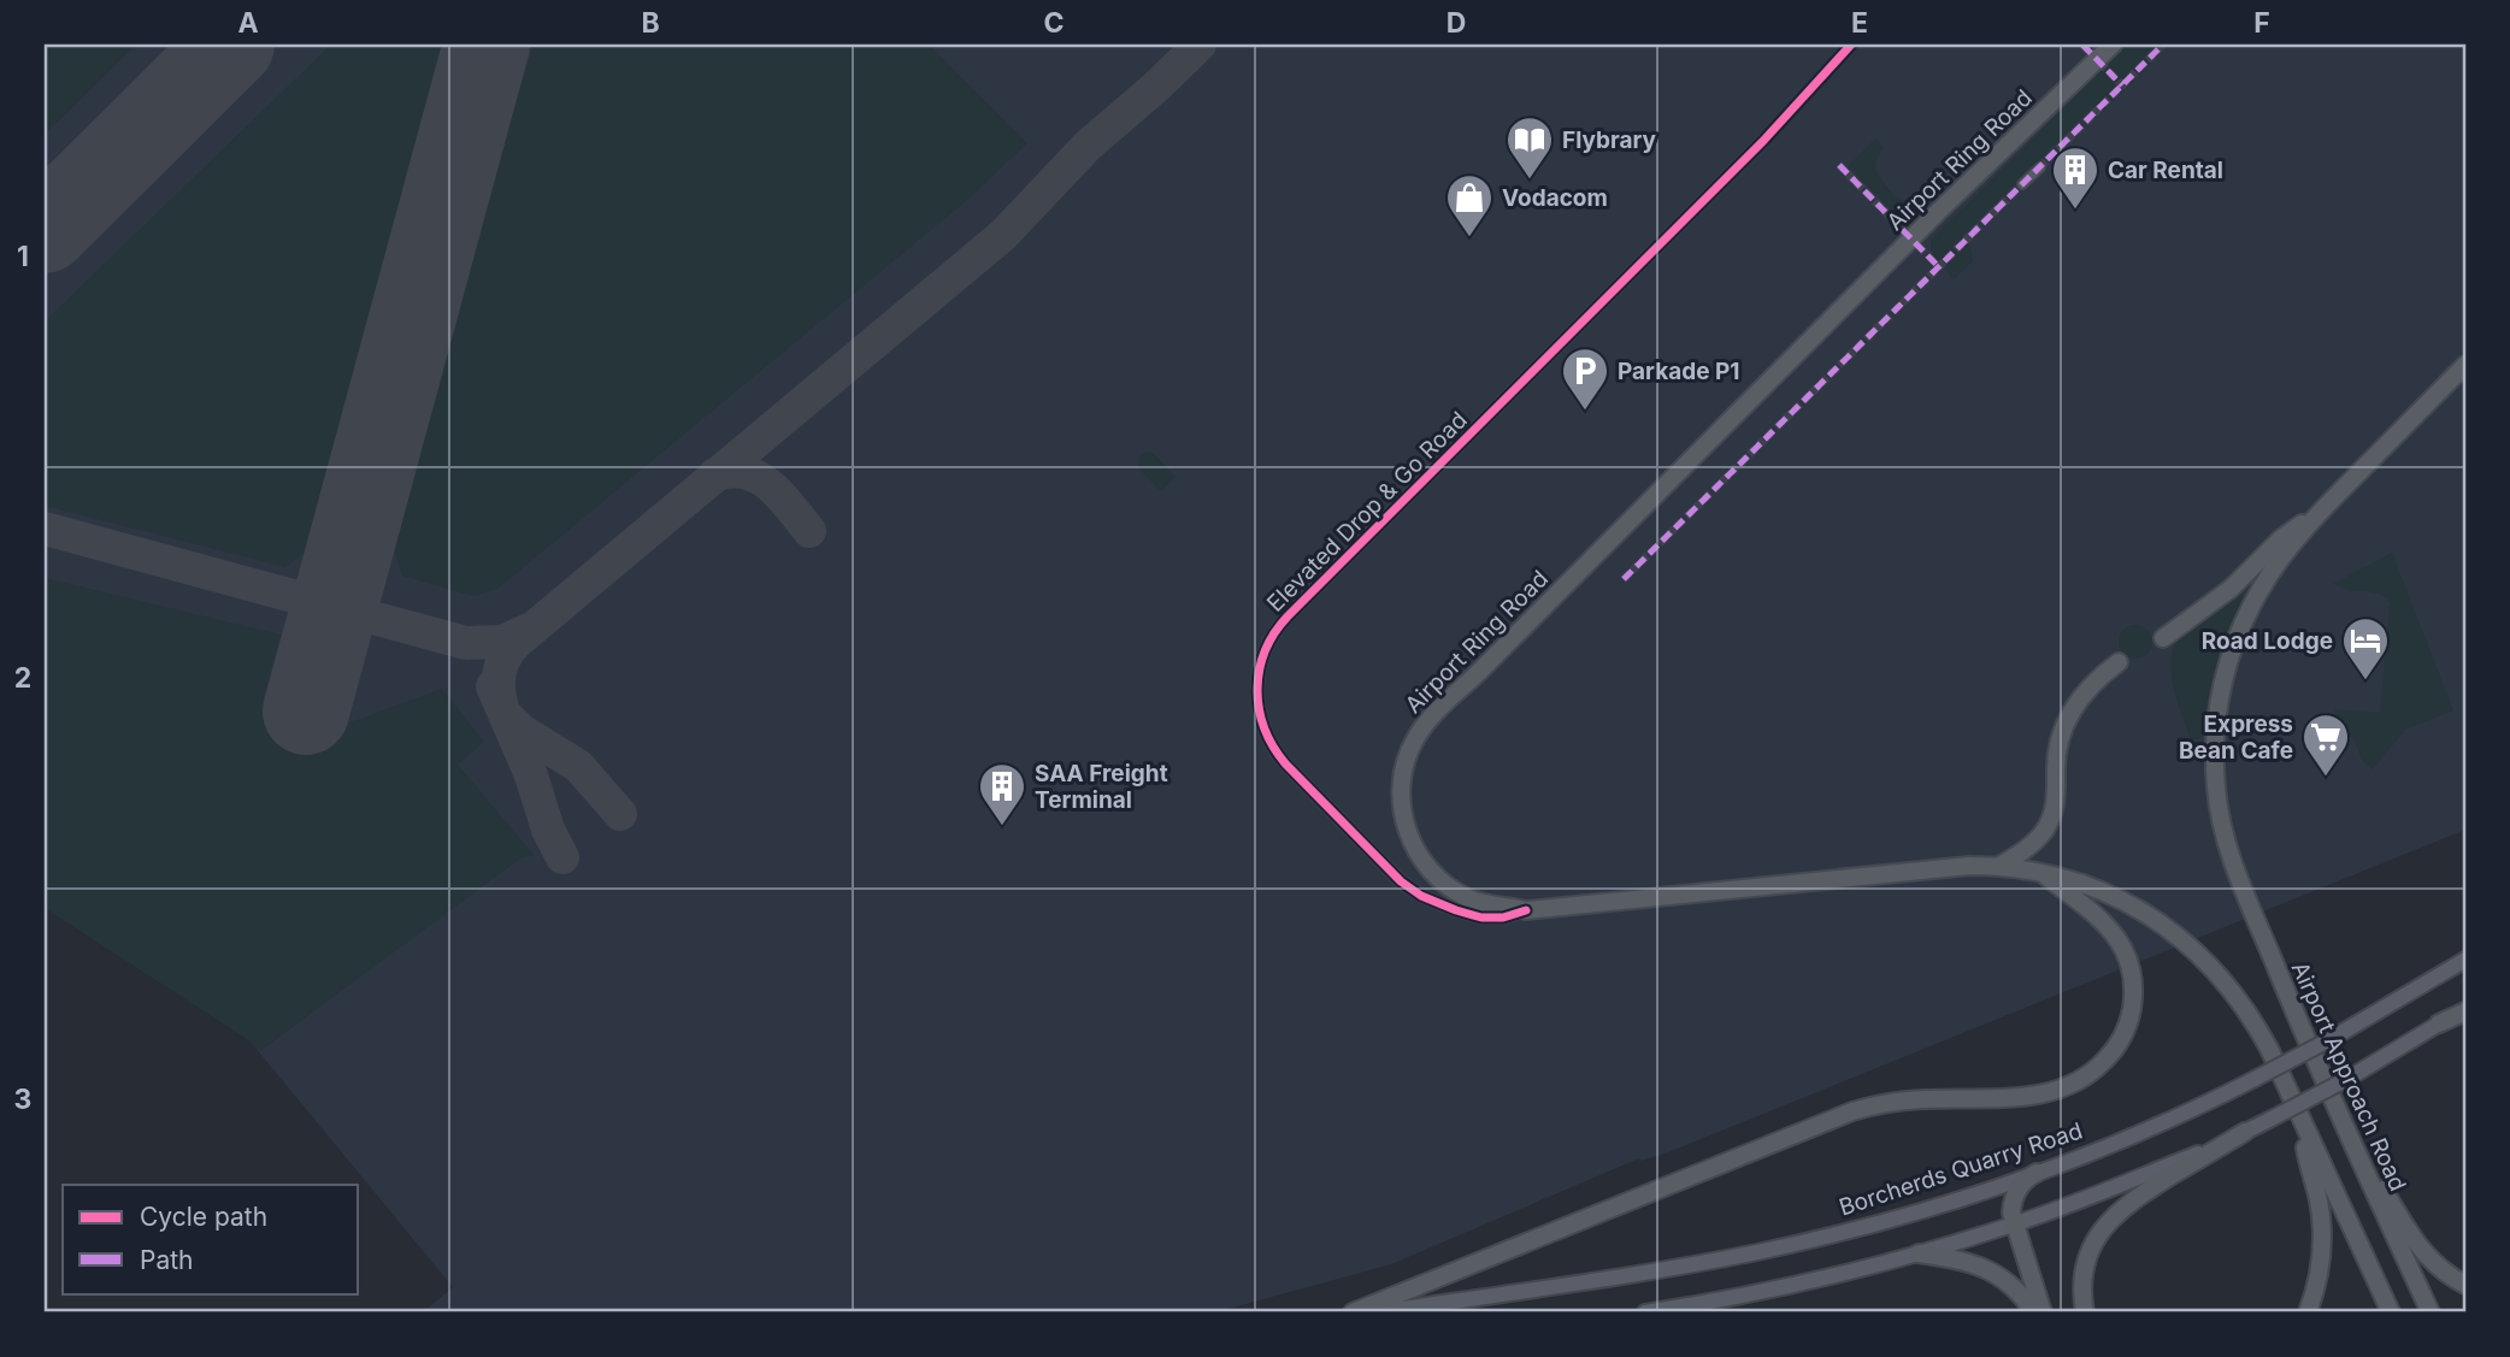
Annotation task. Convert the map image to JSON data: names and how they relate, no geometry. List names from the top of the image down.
{
  "streets": {
    "main road": ["Airport Ring Road", "Airport Approach Road", "Borcherds Quarry Road"],
    "street": ["Elevated Drop & Go Road"]
  },
  "crossings": [
    ["Airport Ring Road", "Elevated Drop & Go Road"]
  ],
  "places": {
    "library": ["Flybrary"],
    "building": ["Car Rental", "SAA Freight Terminal"],
    "shop": ["Vodacom"],
    "parking": ["Parkade P1"],
    "hotel": ["Road Lodge"],
    "supermarket": ["Express Bean Cafe"]
  },
  "legend": ["Cycle path", "Path"],
  "grid": {
    "columns": [
      "A",
      "B",
      "C",
      "D",
      "E",
      "F"
    ],
    "rows": ["1", "2", "3"]
  }
}
